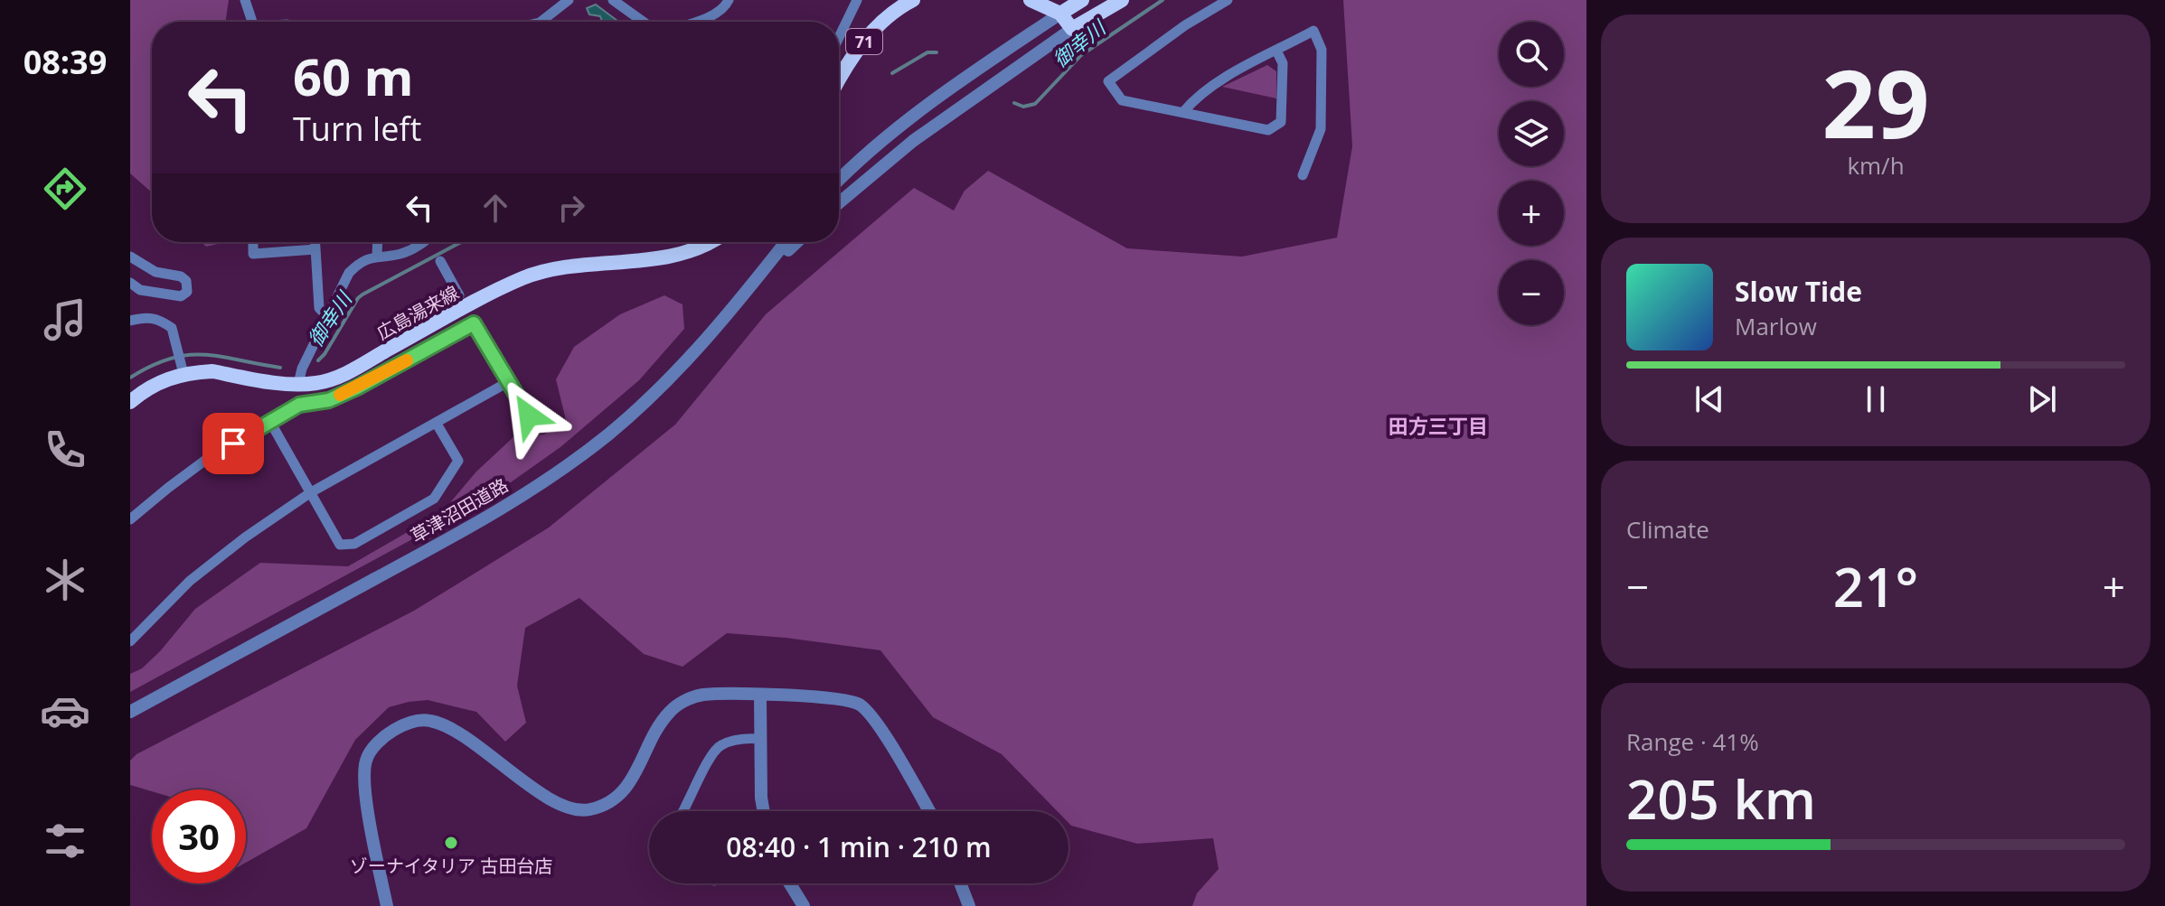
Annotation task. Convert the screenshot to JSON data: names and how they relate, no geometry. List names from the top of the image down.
{
  "streets": {
    "main road": ["71", "広島湯来線"],
    "street": ["草津沼田道路"]
  },
  "districts": ["田方三丁目"],
  "water": ["御幸川"],
  "places": ["ゾーナイタリア 古田台店"],
  "page": {
    "tabs": "08:39",
    "tile": [
      ["29", "km/h"],
      "Climate",
      ["Range · 41%", "205 km"]
    ],
    "map_buttons": ["+", "−"],
    "turn": ["60 m", "Turn left"],
    "song": ["Slow Tide", "Marlow"],
    "heat": ["−", "21°", "+"],
    "limit": "30",
    "trip": "08:40 · 1 min · 210 m"
  }
}
